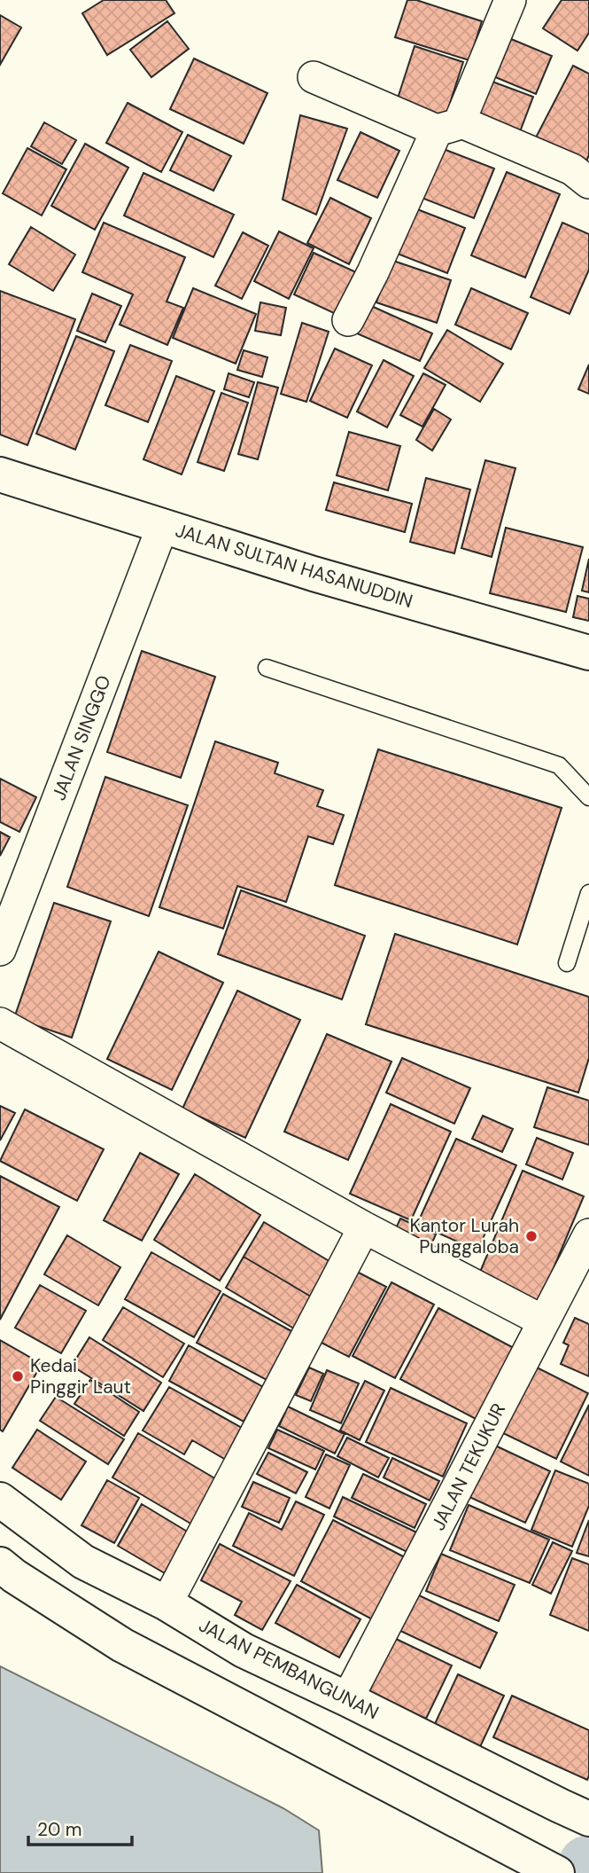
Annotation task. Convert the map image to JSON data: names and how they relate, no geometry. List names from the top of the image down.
{
  "streets": {
    "main road": ["JALAN SULTAN HASANUDDIN", "JALAN PEMBANGUNAN"],
    "street": ["JALAN SINGGO", "JALAN TEKUKUR"]
  },
  "crossings": [
    ["JALAN SULTAN HASANUDDIN", "JALAN SINGGO"],
    ["JALAN TEKUKUR", "JALAN PEMBANGUNAN"]
  ],
  "places": ["Kantor Lurah Punggaloba", "Kedai Pinggir Laut"],
  "scale_bar": "20 m"
}
